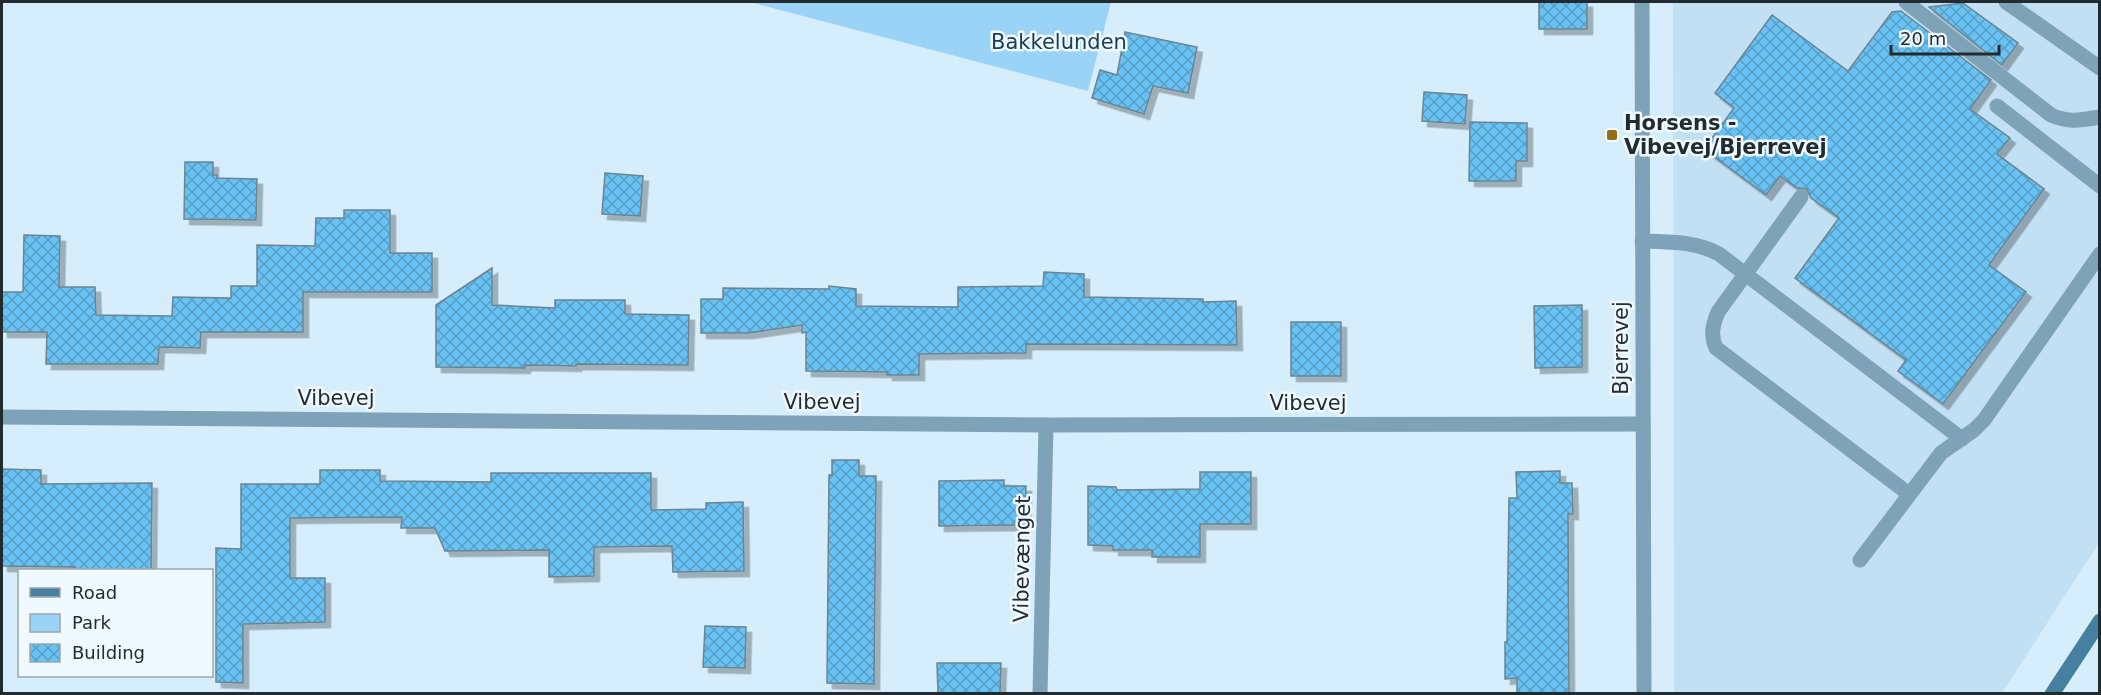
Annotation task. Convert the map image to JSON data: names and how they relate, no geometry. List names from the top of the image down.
{
  "streets": {
    "street": ["Bjerrevej", "Vibevej", "Vibevænget"]
  },
  "crossings": [
    ["Bjerrevej", "Vibevej"],
    ["Vibevej", "Vibevænget"]
  ],
  "parks": ["Bakkelunden"],
  "places": {
    "transit": ["Horsens - Vibevej/Bjerrevej"]
  },
  "legend": ["Road", "Park", "Building"],
  "scale_bar": "20 m"
}
